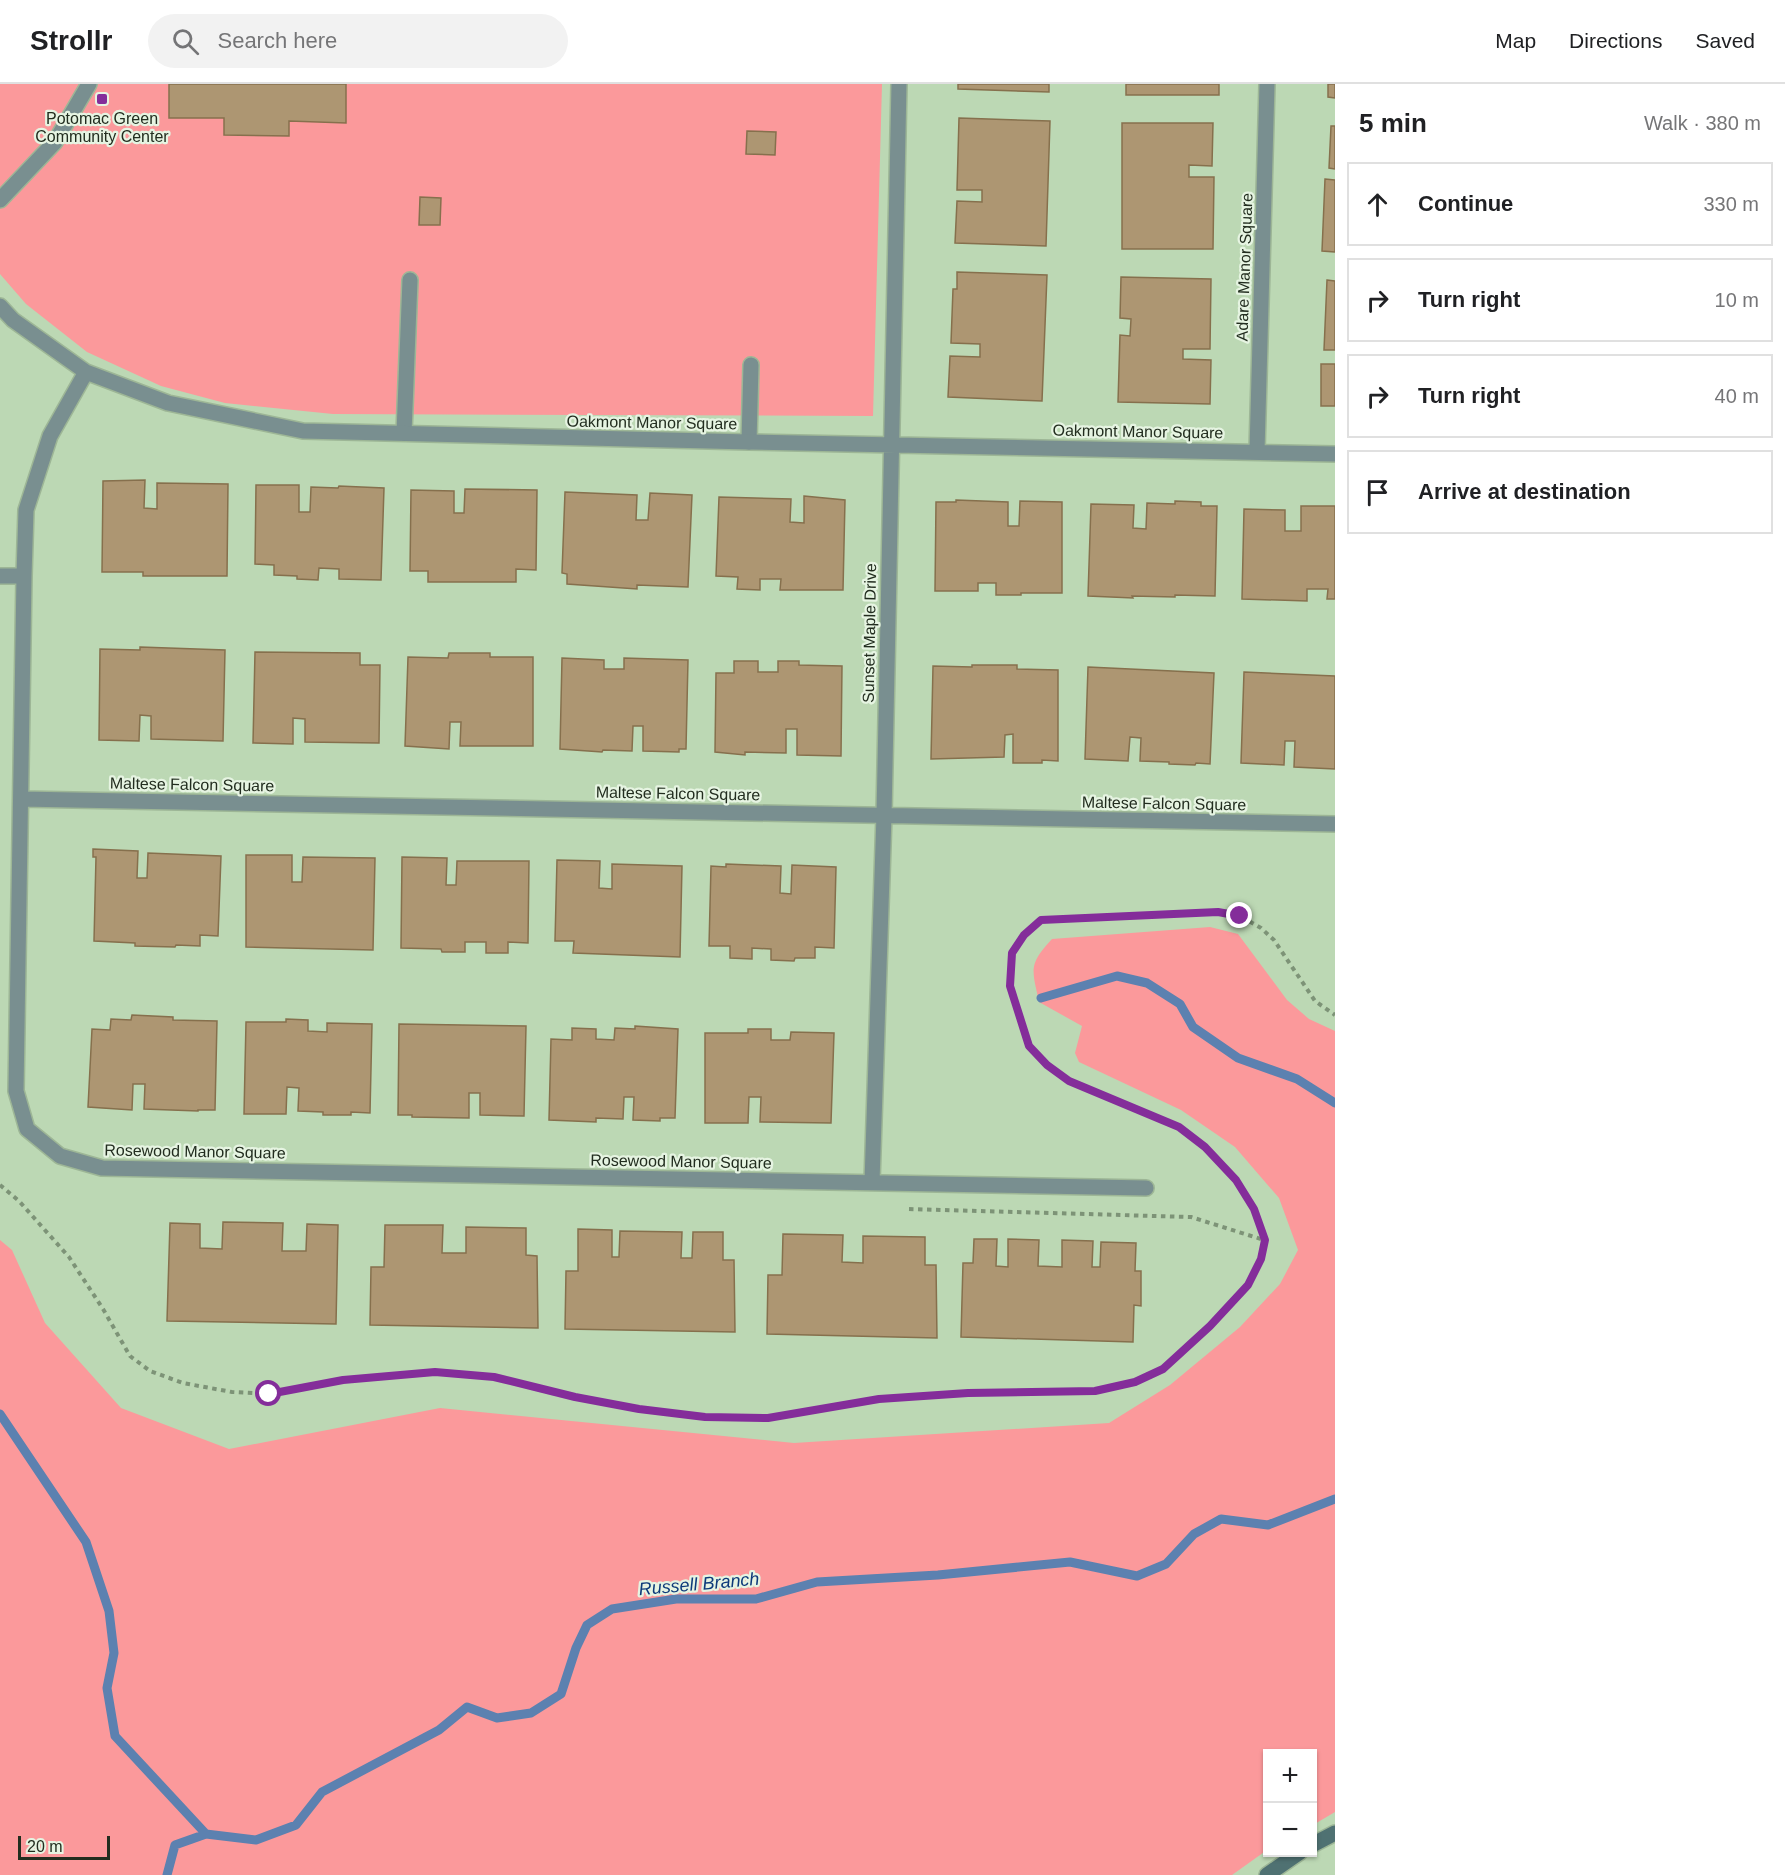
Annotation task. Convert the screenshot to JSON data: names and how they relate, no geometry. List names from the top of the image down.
{
  "streets": {
    "street": [
      "Adare Manor Square",
      "Oakmont Manor Square",
      "Sunset Maple Drive",
      "Maltese Falcon Square",
      "Rosewood Manor Square"
    ]
  },
  "crossings": [
    ["Adare Manor Square", "Oakmont Manor Square"],
    ["Oakmont Manor Square", "Sunset Maple Drive"],
    ["Oakmont Manor Square", "Rosewood Manor Square"],
    ["Sunset Maple Drive", "Maltese Falcon Square"],
    ["Sunset Maple Drive", "Rosewood Manor Square"],
    ["Maltese Falcon Square", "Rosewood Manor Square"]
  ],
  "water": ["Russell Branch"],
  "places": {
    "transit": ["Potomac Green Community Center"]
  },
  "scale_bar": "20 m",
  "page": {
    "header": "Strollr",
    "search": "Search here",
    "nav": ["Map", "Directions", "Saved"],
    "heading": ["5 min", "Walk · 380 m"],
    "list": [
      ["Continue", "330 m"],
      ["Turn right", "10 m"],
      ["Turn right", "40 m"],
      "Arrive at destination"
    ],
    "map_buttons": ["+", "−"],
    "scale": "20 m"
  }
}
